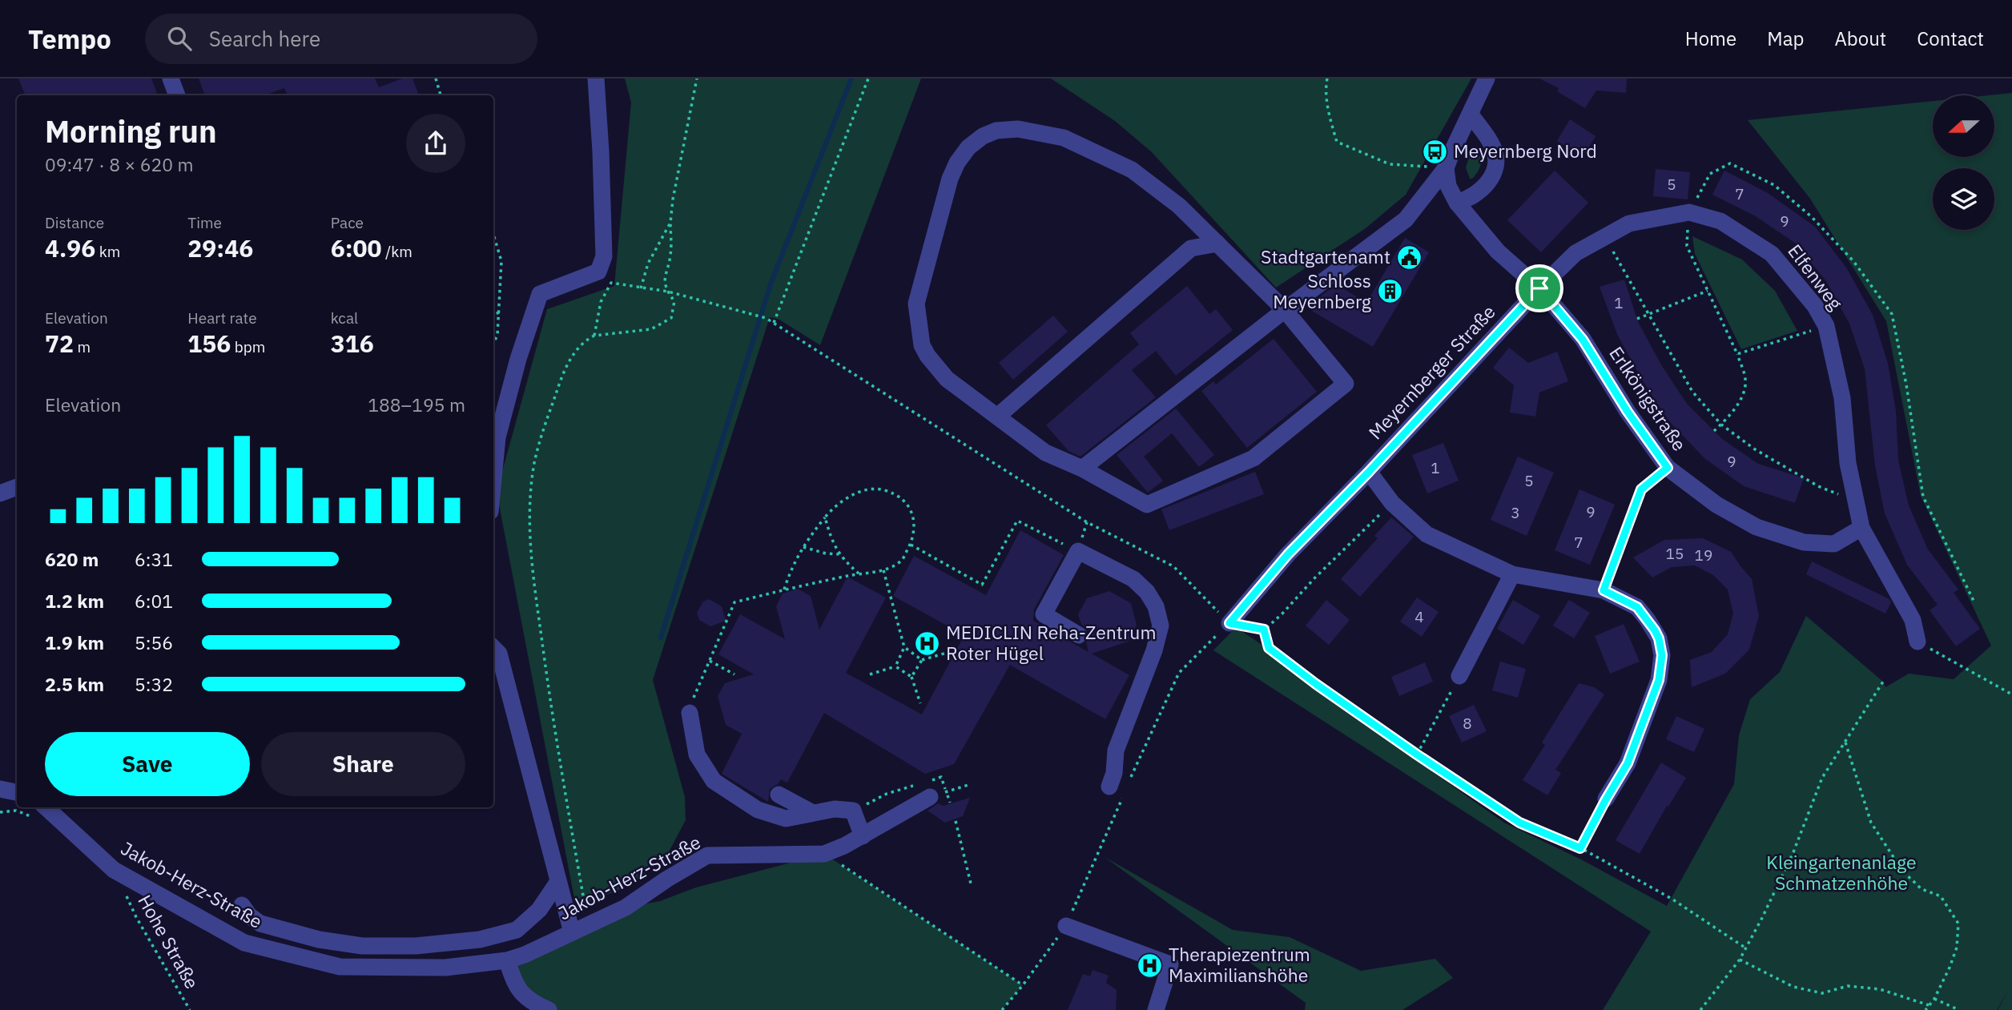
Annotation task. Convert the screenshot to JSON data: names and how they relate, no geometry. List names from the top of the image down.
{
  "streets": {
    "street": [
      "Elfenweg",
      "Meyernberger Straße",
      "Erlkönigstraße",
      "Jakob-Herz-Straße"
    ],
    "path": ["Hohe Straße"]
  },
  "crossings": [
    ["Elfenweg", "Meyernberger Straße"],
    ["Elfenweg", "Erlkönigstraße"],
    ["Meyernberger Straße", "Erlkönigstraße"]
  ],
  "parks": ["Kleingartenanlage Schmatzenhöhe"],
  "places": {
    "bus stop": ["Meyernberg Nord"],
    "public building": ["Stadtgartenamt"],
    "building": ["Schloss Meyernberg"],
    "hospital": ["MEDICLIN Reha-Zentrum Roter Hügel", "Therapiezentrum Maximilianshöhe"]
  },
  "house_numbers": [
    "5",
    "7",
    "9",
    "1",
    "9",
    "1",
    "5",
    "9",
    "3",
    "7",
    "15",
    "19",
    "4",
    "8"
  ],
  "north": "left",
  "page": {
    "header": "Tempo",
    "search": "Search here",
    "nav": [
      "Home",
      "Map",
      "About",
      "Contact"
    ],
    "heading": ["Morning run", "09:47 · 8 × 620 m"],
    "stats": [
      ["Distance", "4.96 km"],
      ["Time", "29:46"],
      ["Pace", "6:00 /km"],
      ["Elevation", "72 m"],
      ["Heart rate", "156 bpm"],
      ["kcal", "316"]
    ],
    "chart": ["Elevation", "188–195 m"],
    "list": [
      {
        "name": "620 m",
        "note": "6:31"
      },
      {
        "name": "1.2 km",
        "note": "6:01"
      },
      {
        "name": "1.9 km",
        "note": "5:56"
      },
      {
        "name": "2.5 km",
        "note": "5:32"
      }
    ],
    "buttons": ["Save", "Share"]
  }
}
